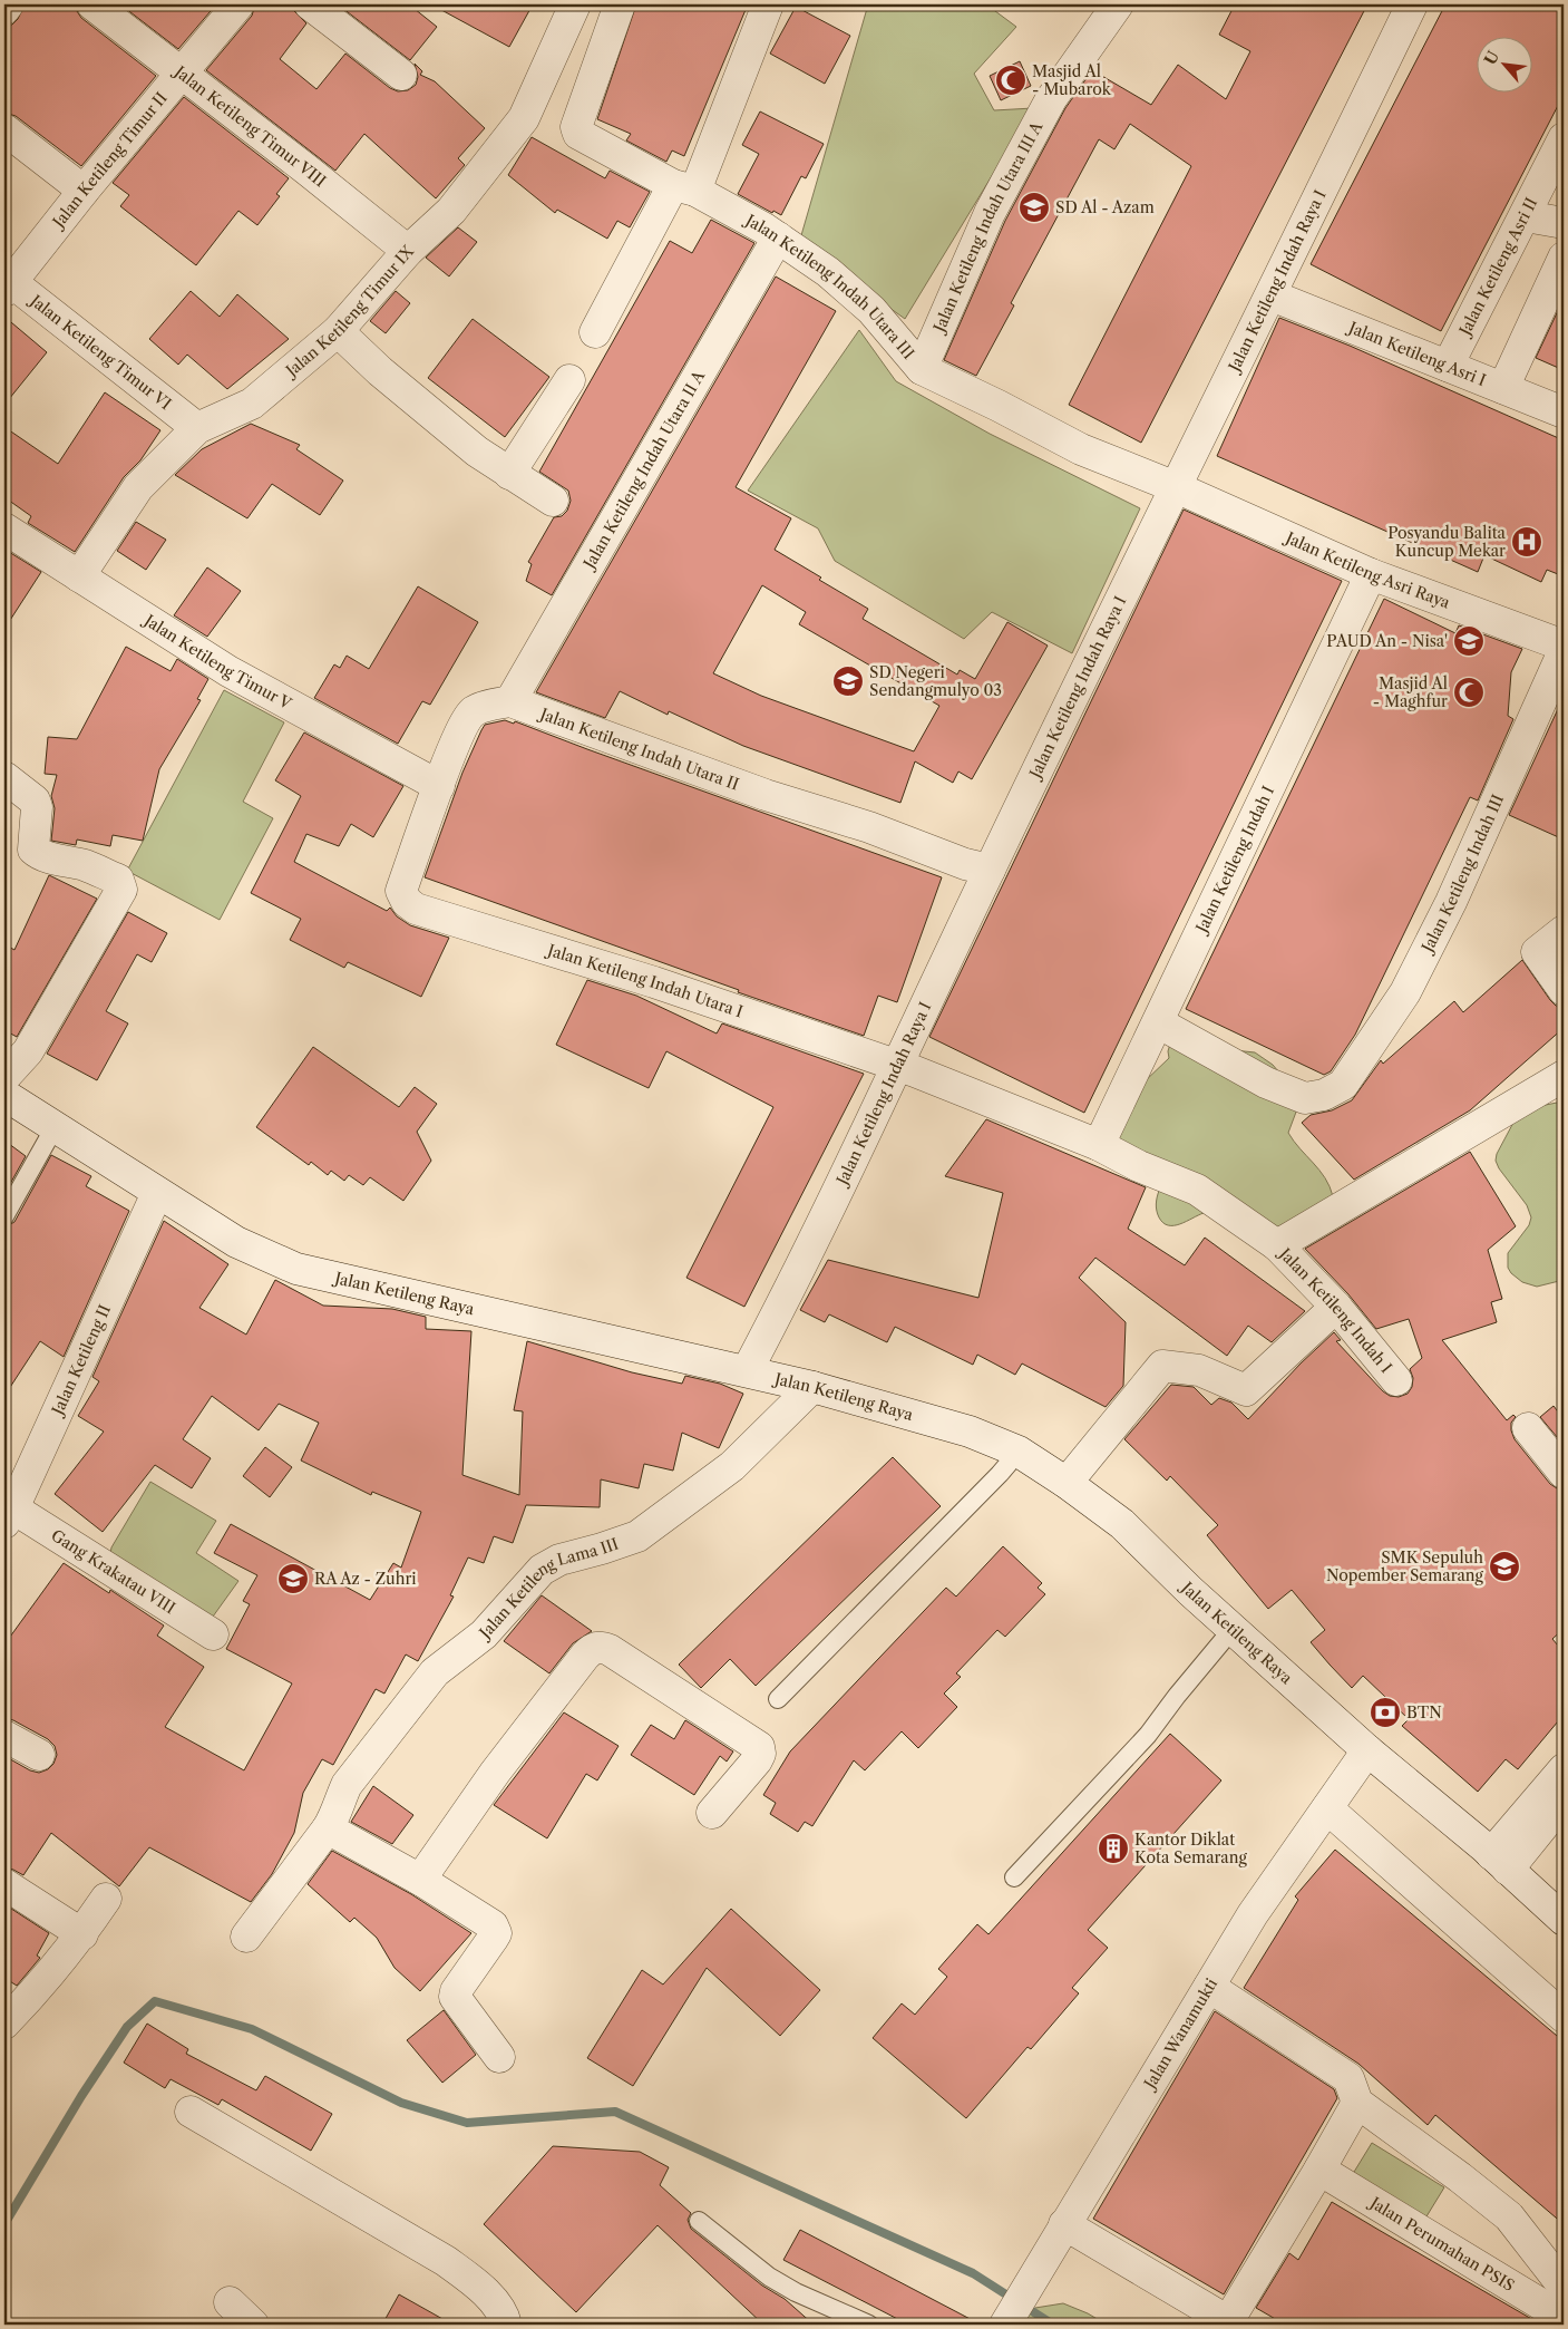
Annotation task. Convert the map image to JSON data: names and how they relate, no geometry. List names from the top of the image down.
{
  "streets": {
    "street": [
      "Jalan Ketileng Timur VIII",
      "Jalan Ketileng Timur II",
      "Jalan Ketileng Indah Utara III A",
      "Jalan Ketileng Asri II",
      "Jalan Ketileng Indah Raya I",
      "Jalan Ketileng Indah Utara III",
      "Jalan Ketileng Timur IX",
      "Jalan Ketileng Timur VI",
      "Jalan Ketileng Asri I",
      "Jalan Ketileng Indah Utara II A",
      "Jalan Ketileng Asri Raya",
      "Jalan Ketileng Timur V",
      "Jalan Ketileng Indah Utara II",
      "Jalan Ketileng Indah I",
      "Jalan Ketileng Indah III",
      "Jalan Ketileng Indah Utara I",
      "Jalan Ketileng Raya",
      "Jalan Ketileng II",
      "Gang Krakatau VIII",
      "Jalan Ketileng Lama III",
      "Jalan Wanamukti",
      "Jalan Perumahan PSIS"
    ]
  },
  "crossings": [
    ["Jalan Ketileng Timur VIII", "Jalan Ketileng Timur II"],
    ["Jalan Ketileng Timur VIII", "Jalan Ketileng Timur IX"],
    ["Jalan Ketileng Timur II", "Jalan Ketileng Timur VI"],
    ["Jalan Ketileng Indah Utara III A", "Jalan Ketileng Indah Utara III"],
    ["Jalan Ketileng Asri II", "Jalan Ketileng Asri I"],
    ["Jalan Ketileng Indah Raya I", "Jalan Ketileng Indah Utara III"],
    ["Jalan Ketileng Indah Raya I", "Jalan Ketileng Asri I"],
    ["Jalan Ketileng Indah Raya I", "Jalan Ketileng Asri Raya"],
    ["Jalan Ketileng Indah Raya I", "Jalan Ketileng Indah Utara II"],
    ["Jalan Ketileng Indah Raya I", "Jalan Ketileng Indah I"],
    ["Jalan Ketileng Indah Raya I", "Jalan Ketileng Indah Utara I"],
    ["Jalan Ketileng Indah Raya I", "Jalan Ketileng Raya"],
    ["Jalan Ketileng Indah Utara III", "Jalan Ketileng Indah Utara II A"],
    ["Jalan Ketileng Indah Utara III", "Jalan Ketileng Asri Raya"],
    ["Jalan Ketileng Timur IX", "Jalan Ketileng Timur VI"],
    ["Jalan Ketileng Timur IX", "Jalan Ketileng Timur V"],
    ["Jalan Ketileng Indah Utara II A", "Jalan Ketileng Indah Utara II"],
    ["Jalan Ketileng Asri Raya", "Jalan Ketileng Indah I"],
    ["Jalan Ketileng Timur V", "Jalan Ketileng Indah Utara I"],
    ["Jalan Ketileng Indah I", "Jalan Ketileng Indah III"],
    ["Jalan Ketileng Indah I", "Jalan Ketileng Indah Utara I"],
    ["Jalan Ketileng Raya", "Jalan Ketileng II"],
    ["Jalan Ketileng Raya", "Jalan Ketileng Lama III"],
    ["Jalan Ketileng Raya", "Jalan Wanamukti"],
    ["Jalan Ketileng II", "Gang Krakatau VIII"]
  ],
  "places": {
    "mosque": ["Masjid Al - Mubarok", "Masjid Al - Maghfur"],
    "school or university": [
      "SD Al - Azam",
      "PAUD An - Nisa'",
      "SD Negeri Sendangmulyo 03",
      "SMK Sepuluh Nopember Semarang",
      "RA Az - Zuhri"
    ],
    "hospital": ["Posyandu Balita Kuncup Mekar"],
    "bank": ["BTN"],
    "building": ["Kantor Diklat Kota Semarang"]
  },
  "north": "top left"
}
